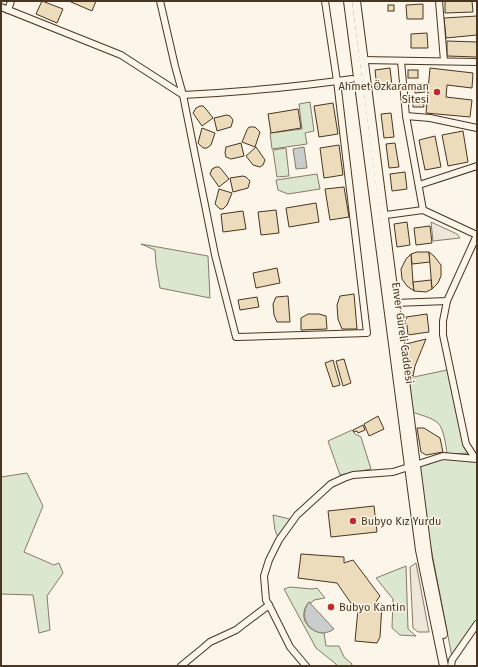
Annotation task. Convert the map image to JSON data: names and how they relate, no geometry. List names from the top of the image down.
{
  "streets": {
    "main road": ["Enver Güreli Caddesi"]
  },
  "places": ["Ahmet Özkaraman Sitesi", "Bubyo Kız Yurdu", "Bubyo Kantin"]
}
